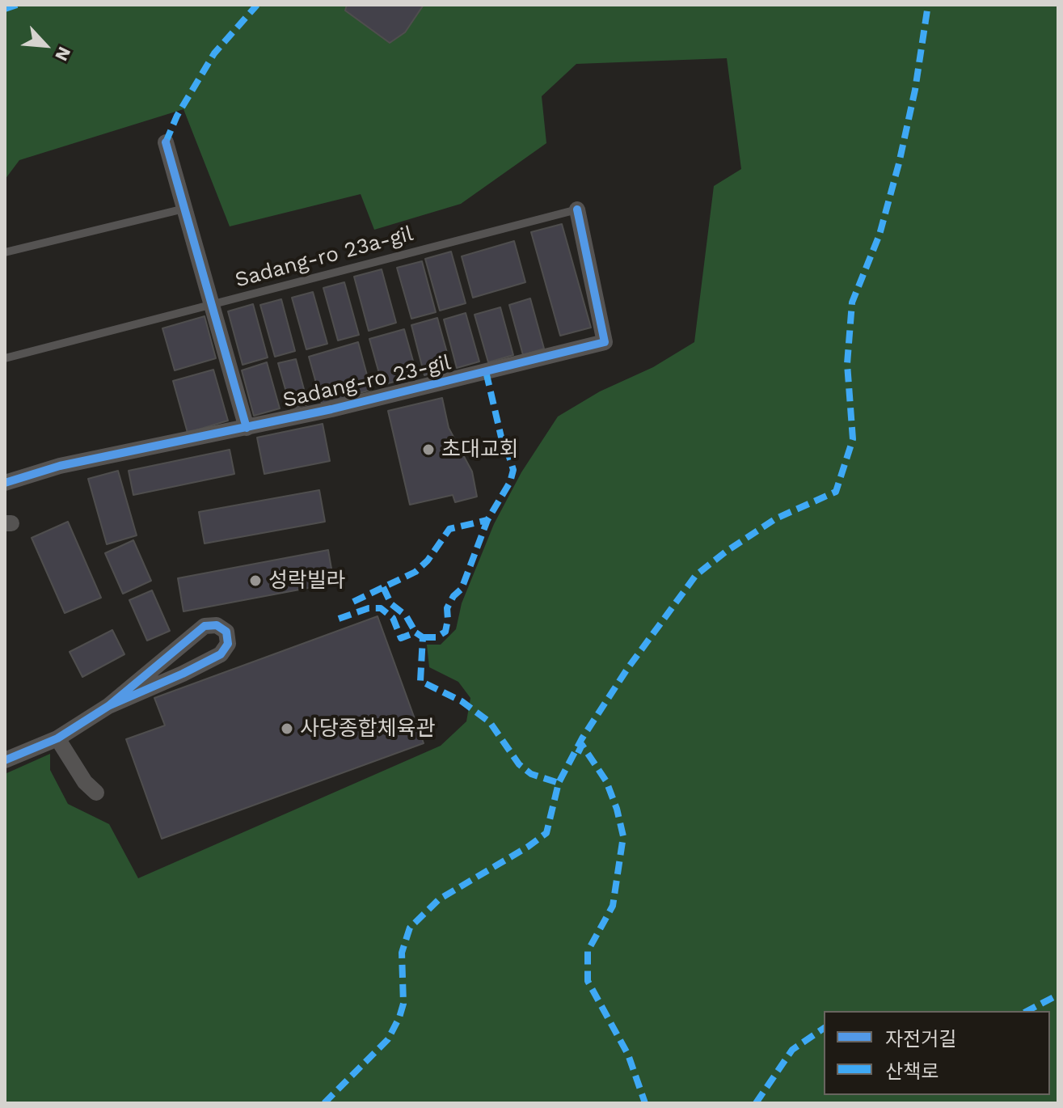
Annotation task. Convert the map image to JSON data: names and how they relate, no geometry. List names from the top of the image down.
{
  "streets": {
    "street": ["Sadang-ro 23-gil"],
    "lane": ["Sadang-ro 23a-gil"]
  },
  "crossings": [
    ["Sadang-ro 23a-gil", "Sadang-ro 23-gil"]
  ],
  "places": ["초대교회", "성락빌라", "사당종합체육관"],
  "legend": ["자전거길", "산책로"],
  "north": "bottom right"
}
